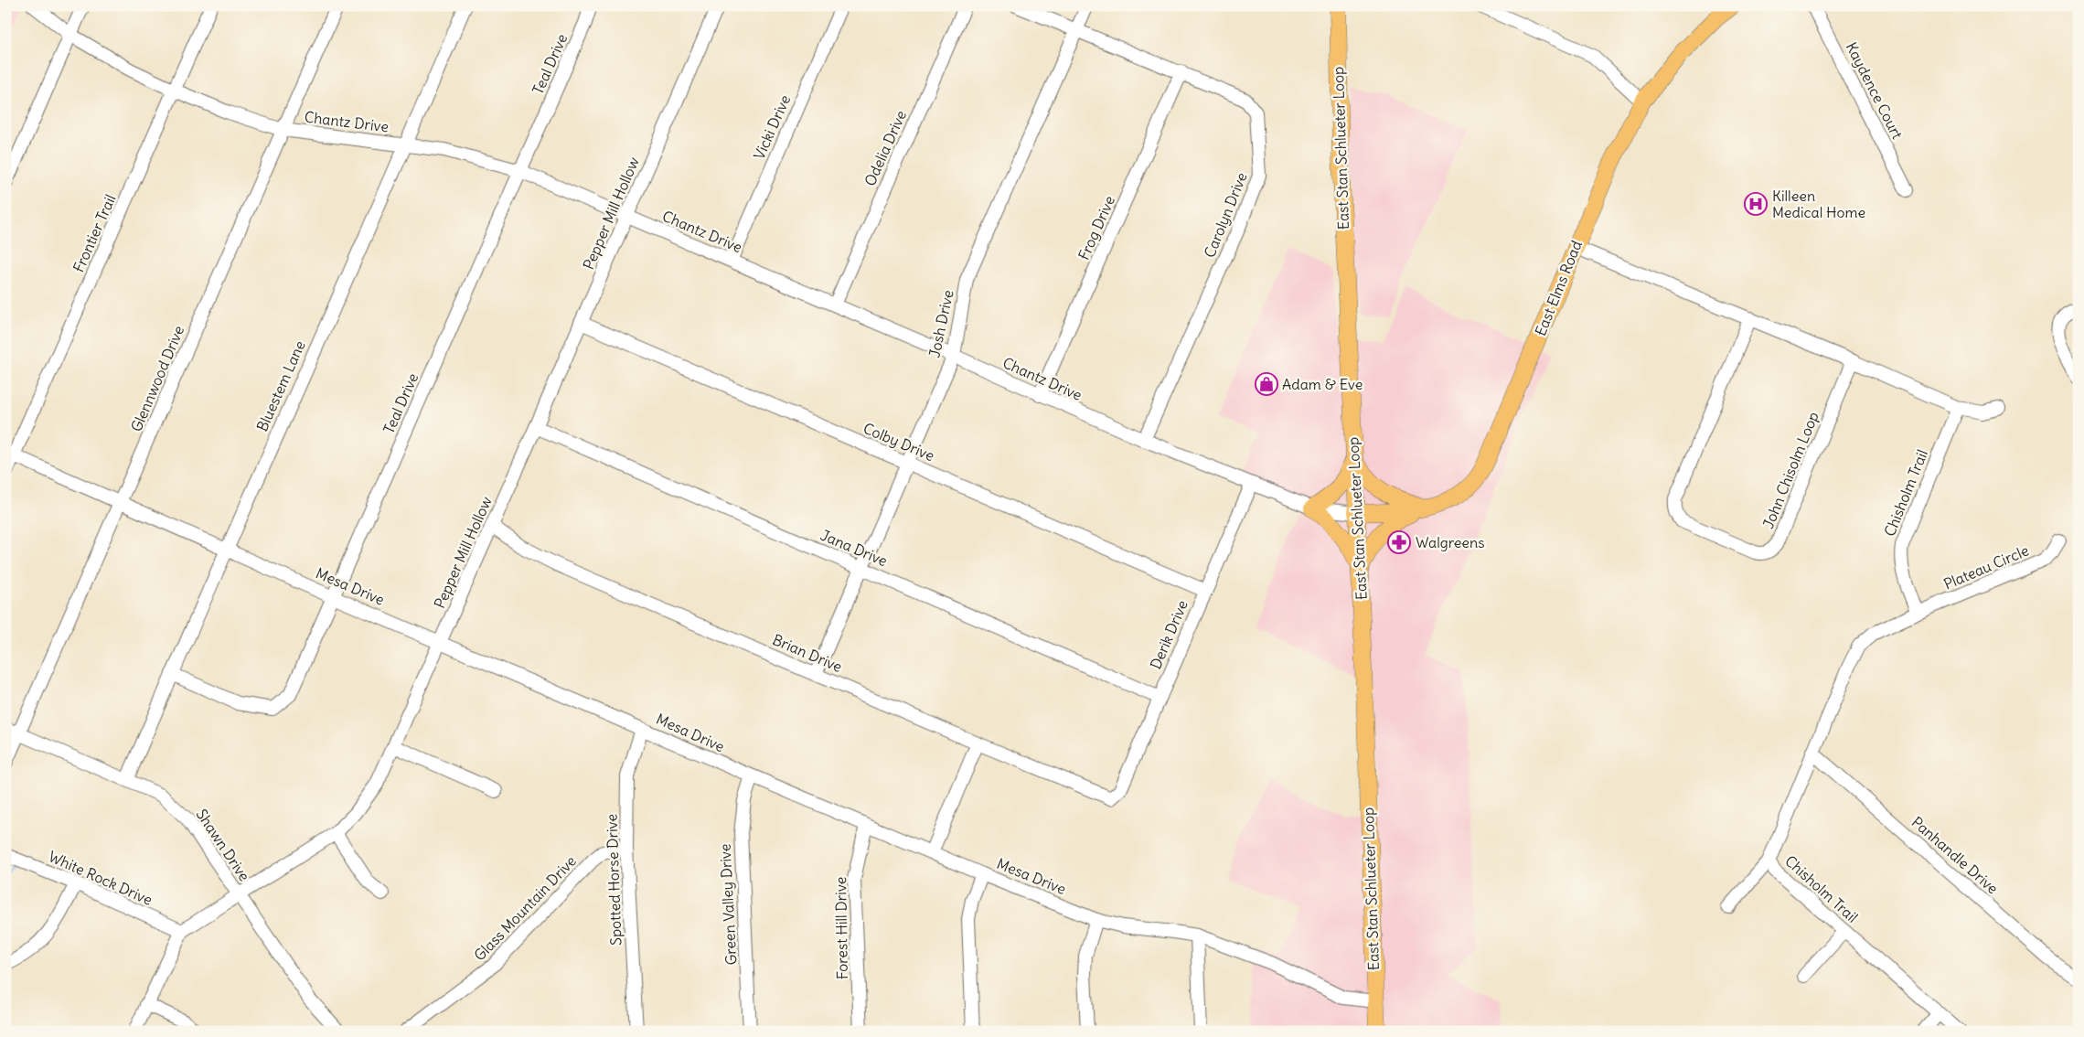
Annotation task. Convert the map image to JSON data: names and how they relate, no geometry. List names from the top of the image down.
{
  "streets": {
    "main road": ["East Stan Schlueter Loop", "East Elms Road"],
    "street": [
      "Teal Drive",
      "Kaydence Court",
      "Chantz Drive",
      "Vicki Drive",
      "Odelia Drive",
      "Pepper Mill Hollow",
      "Carolyn Drive",
      "Frog Drive",
      "Frontier Trail",
      "Josh Drive",
      "Glennwood Drive",
      "Bluestem Lane",
      "Colby Drive",
      "John Chisolm Loop",
      "Chisholm Trail",
      "Jana Drive",
      "Plateau Circle",
      "Mesa Drive",
      "Derik Drive",
      "Brian Drive",
      "Shawn Drive",
      "Panhandle Drive",
      "White Rock Drive",
      "Spotted Horse Drive",
      "Green Valley Drive",
      "Glass Mountain Drive",
      "Forest Hill Drive"
    ]
  },
  "crossings": [
    ["Teal Drive", "Chantz Drive"],
    ["Teal Drive", "Bluestem Lane"],
    ["Teal Drive", "Mesa Drive"],
    ["Chantz Drive", "Vicki Drive"],
    ["Chantz Drive", "Odelia Drive"],
    ["Chantz Drive", "East Stan Schlueter Loop"],
    ["Chantz Drive", "Pepper Mill Hollow"],
    ["Chantz Drive", "Carolyn Drive"],
    ["Chantz Drive", "Frog Drive"],
    ["Chantz Drive", "Frontier Trail"],
    ["Chantz Drive", "East Elms Road"],
    ["Chantz Drive", "Josh Drive"],
    ["Chantz Drive", "Glennwood Drive"],
    ["Chantz Drive", "Bluestem Lane"],
    ["Chantz Drive", "Derik Drive"],
    ["East Stan Schlueter Loop", "East Elms Road"],
    ["East Stan Schlueter Loop", "Mesa Drive"],
    ["Pepper Mill Hollow", "Colby Drive"],
    ["Pepper Mill Hollow", "Jana Drive"],
    ["Pepper Mill Hollow", "Mesa Drive"],
    ["Pepper Mill Hollow", "Brian Drive"],
    ["Pepper Mill Hollow", "Shawn Drive"],
    ["Pepper Mill Hollow", "White Rock Drive"],
    ["Carolyn Drive", "Frog Drive"],
    ["Carolyn Drive", "Josh Drive"],
    ["Frontier Trail", "Mesa Drive"],
    ["Josh Drive", "Colby Drive"],
    ["Josh Drive", "Jana Drive"],
    ["Josh Drive", "Brian Drive"],
    ["Glennwood Drive", "Mesa Drive"],
    ["Glennwood Drive", "Shawn Drive"],
    ["Bluestem Lane", "Mesa Drive"],
    ["Bluestem Lane", "Shawn Drive"],
    ["Colby Drive", "Derik Drive"],
    ["Chisholm Trail", "Plateau Circle"],
    ["Chisholm Trail", "Panhandle Drive"],
    ["Jana Drive", "Derik Drive"],
    ["Mesa Drive", "Spotted Horse Drive"],
    ["Mesa Drive", "Green Valley Drive"],
    ["Mesa Drive", "Forest Hill Drive"],
    ["Derik Drive", "Brian Drive"],
    ["Spotted Horse Drive", "Glass Mountain Drive"]
  ],
  "places": {
    "hospital": ["Killeen Medical Home"],
    "shop": ["Adam & Eve"],
    "pharmacy": ["Walgreens"]
  }
}
